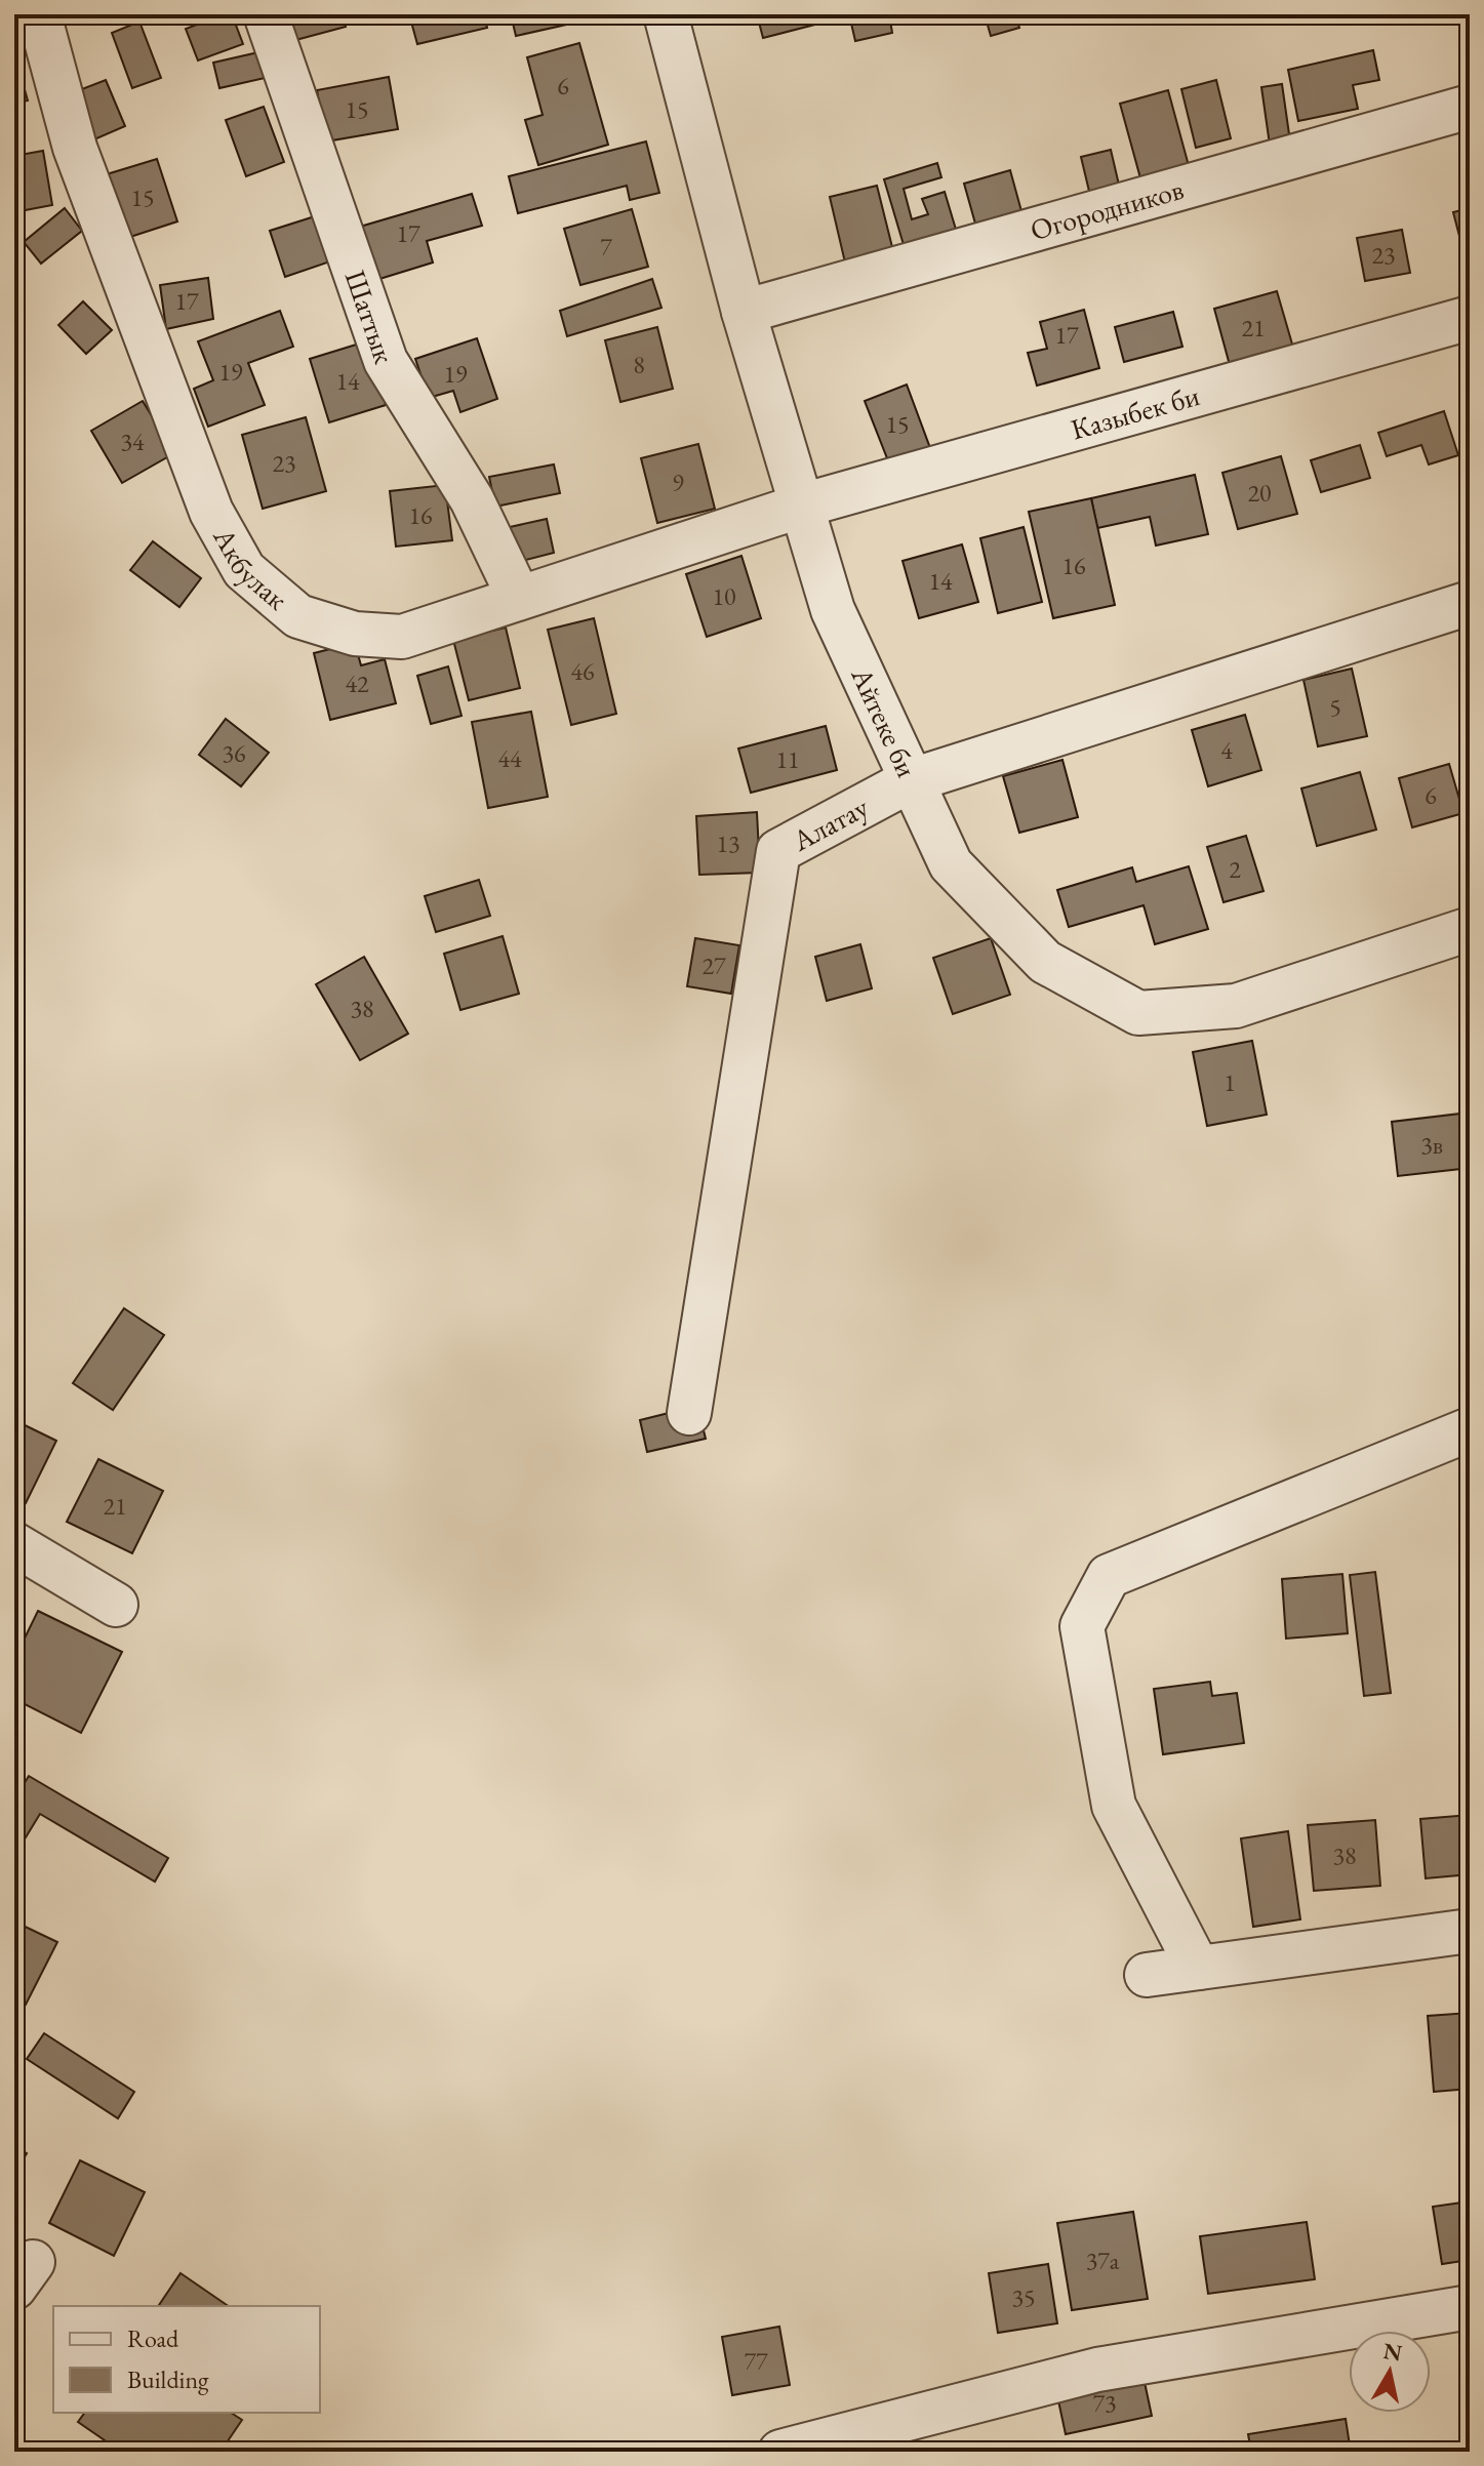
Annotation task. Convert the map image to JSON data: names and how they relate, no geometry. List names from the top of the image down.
{
  "streets": {
    "street": [
      "Огородников",
      "Шаттык",
      "Казыбек би",
      "Акбулак",
      "Айтеке би",
      "Алатау"
    ]
  },
  "crossings": [
    ["Огородников", "Айтеке би"],
    ["Шаттык", "Акбулак"],
    ["Казыбек би", "Акбулак"],
    ["Казыбек би", "Айтеке би"],
    ["Акбулак", "Айтеке би"],
    ["Айтеке би", "Алатау"]
  ],
  "house_numbers": [
    "6",
    "15",
    "15",
    "17",
    "7",
    "23",
    "17",
    "21",
    "17",
    "8",
    "19",
    "19",
    "14",
    "15",
    "34",
    "23",
    "9",
    "20",
    "16",
    "16",
    "14",
    "10",
    "46",
    "42",
    "5",
    "4",
    "36",
    "44",
    "11",
    "6",
    "13",
    "2",
    "27",
    "38",
    "1",
    "3в",
    "21",
    "38",
    "37а",
    "35",
    "77",
    "73"
  ],
  "legend": ["Road", "Building"],
  "north": "top"
}
